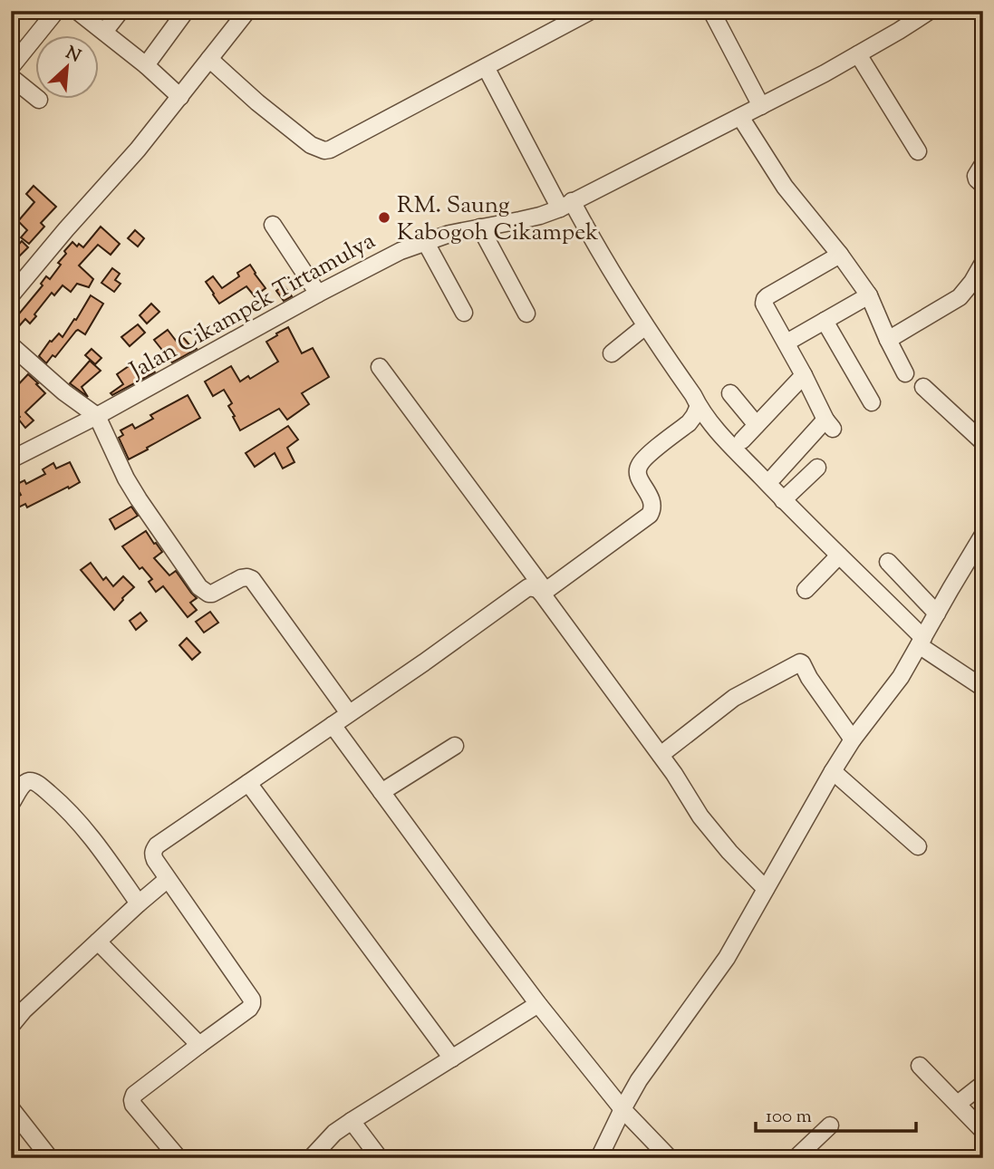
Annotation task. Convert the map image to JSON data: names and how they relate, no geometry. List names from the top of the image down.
{
  "streets": {
    "street": ["Jalan Cikampek Tirtamulya"]
  },
  "places": ["RM. Saung Kabogoh Cikampek"],
  "scale_bar": "100 m",
  "north": "top right"
}
